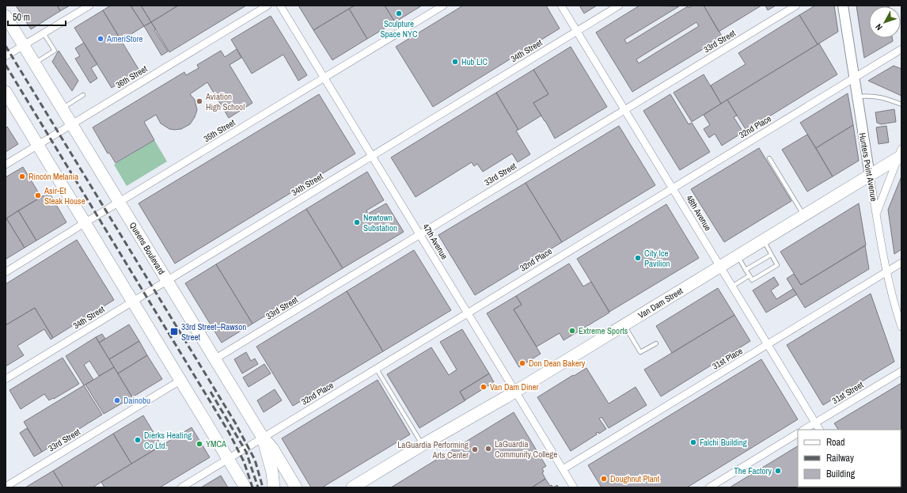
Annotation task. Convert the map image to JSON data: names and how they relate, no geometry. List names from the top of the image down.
{
  "streets": {
    "main road": ["Queens Boulevard", "Van Dam Street"],
    "street": [
      "33rd Street",
      "34th Street",
      "36th Street",
      "32nd Place",
      "35th Street",
      "Hunters Point Avenue",
      "48th Avenue",
      "47th Avenue",
      "31st Place",
      "31st Street"
    ]
  },
  "crossings": [
    ["33rd Street", "48th Avenue"],
    ["33rd Street", "47th Avenue"],
    ["33rd Street", "Queens Boulevard"],
    ["34th Street", "48th Avenue"],
    ["34th Street", "47th Avenue"],
    ["34th Street", "Queens Boulevard"],
    ["36th Street", "Queens Boulevard"],
    ["32nd Place", "Hunters Point Avenue"],
    ["32nd Place", "48th Avenue"],
    ["32nd Place", "47th Avenue"],
    ["32nd Place", "Queens Boulevard"],
    ["35th Street", "47th Avenue"],
    ["35th Street", "Queens Boulevard"],
    ["Hunters Point Avenue", "Van Dam Street"],
    ["Hunters Point Avenue", "31st Place"],
    ["48th Avenue", "Van Dam Street"],
    ["48th Avenue", "31st Place"],
    ["48th Avenue", "31st Street"],
    ["47th Avenue", "Van Dam Street"],
    ["47th Avenue", "31st Place"]
  ],
  "places": {
    "other": [
      "Sculpture Space NYC",
      "AmeriStore",
      "Hub LIC",
      "Aviation High School",
      "Rincón Melania",
      "Asir-Et Steak House",
      "Newtown Substation",
      "City Ice Pavilion",
      "Extreme Sports",
      "Don Dean Bakery",
      "Van Dam Diner",
      "Dainobu",
      "Dierks Heating Co Ltd.",
      "Falchi Building",
      "YMCA",
      "LaGuardia Community College",
      "LaGuardia Performing Arts Center",
      "The Factory",
      "Doughnut Plant"
    ],
    "transit": ["33rd Street–Rawson Street"]
  },
  "legend": ["Road", "Railway", "Building"],
  "scale_bar": "50 m",
  "north": "bottom left"
}
